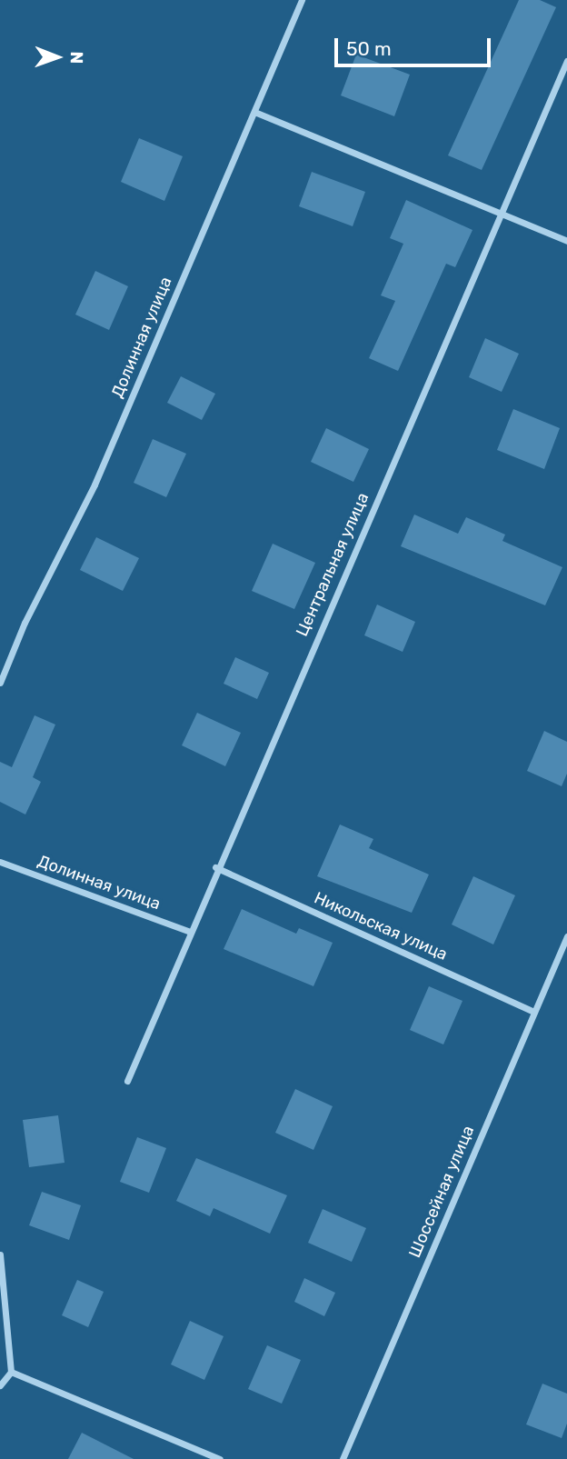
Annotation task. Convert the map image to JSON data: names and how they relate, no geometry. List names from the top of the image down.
{
  "streets": {
    "street": [
      "Долинная улица",
      "Центральная улица",
      "Никольская улица",
      "Шоссейная улица"
    ]
  },
  "crossings": [
    ["Долинная улица", "Центральная улица"],
    ["Центральная улица", "Никольская улица"],
    ["Никольская улица", "Шоссейная улица"]
  ],
  "scale_bar": "50 m",
  "north": "right"
}
